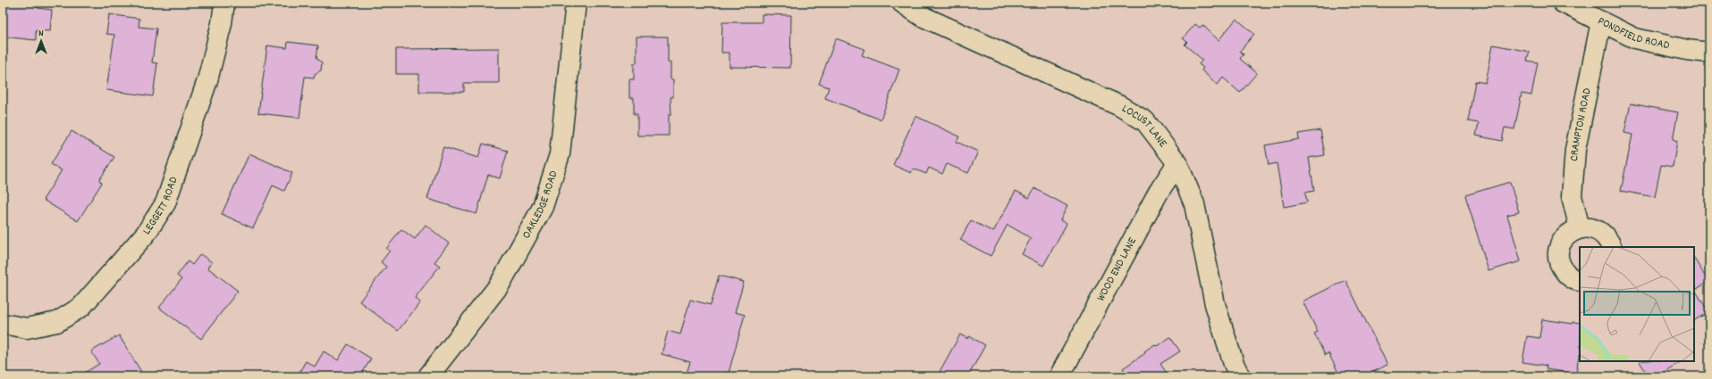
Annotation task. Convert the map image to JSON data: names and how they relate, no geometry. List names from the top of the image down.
{
  "streets": {
    "street": [
      "PONDFIELD ROAD",
      "CRAMPTON ROAD",
      "LOCUST LANE",
      "LEGGETT ROAD",
      "OAKLEDGE ROAD",
      "WOOD END LANE"
    ]
  },
  "crossings": [
    ["PONDFIELD ROAD", "CRAMPTON ROAD"],
    ["LOCUST LANE", "WOOD END LANE"]
  ],
  "north": "top"
}
